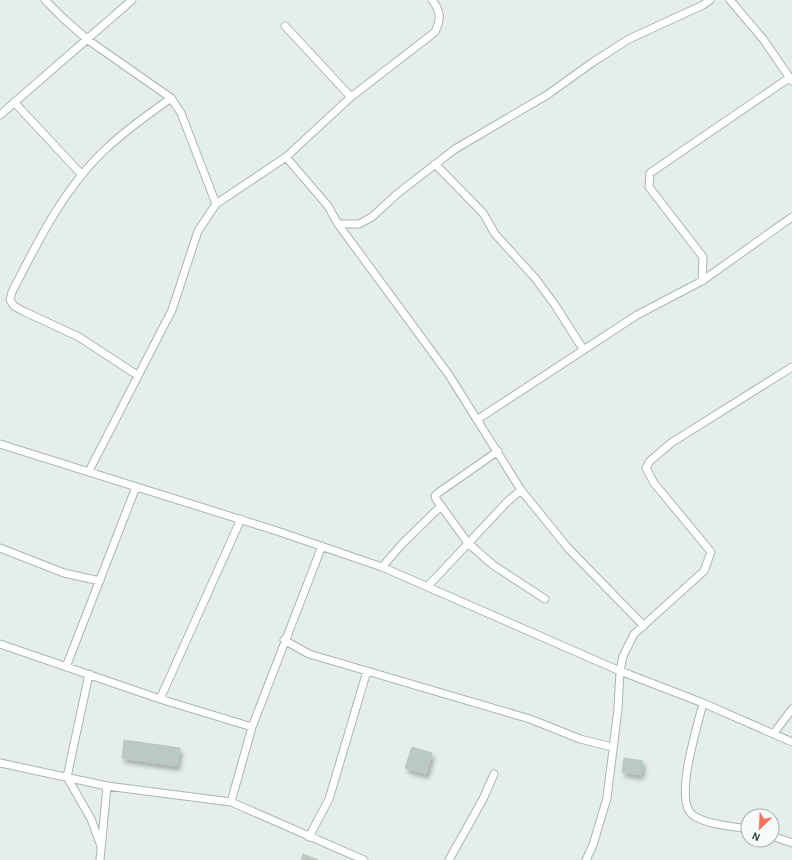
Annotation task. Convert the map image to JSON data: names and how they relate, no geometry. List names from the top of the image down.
{
  "north": "bottom left"
}
